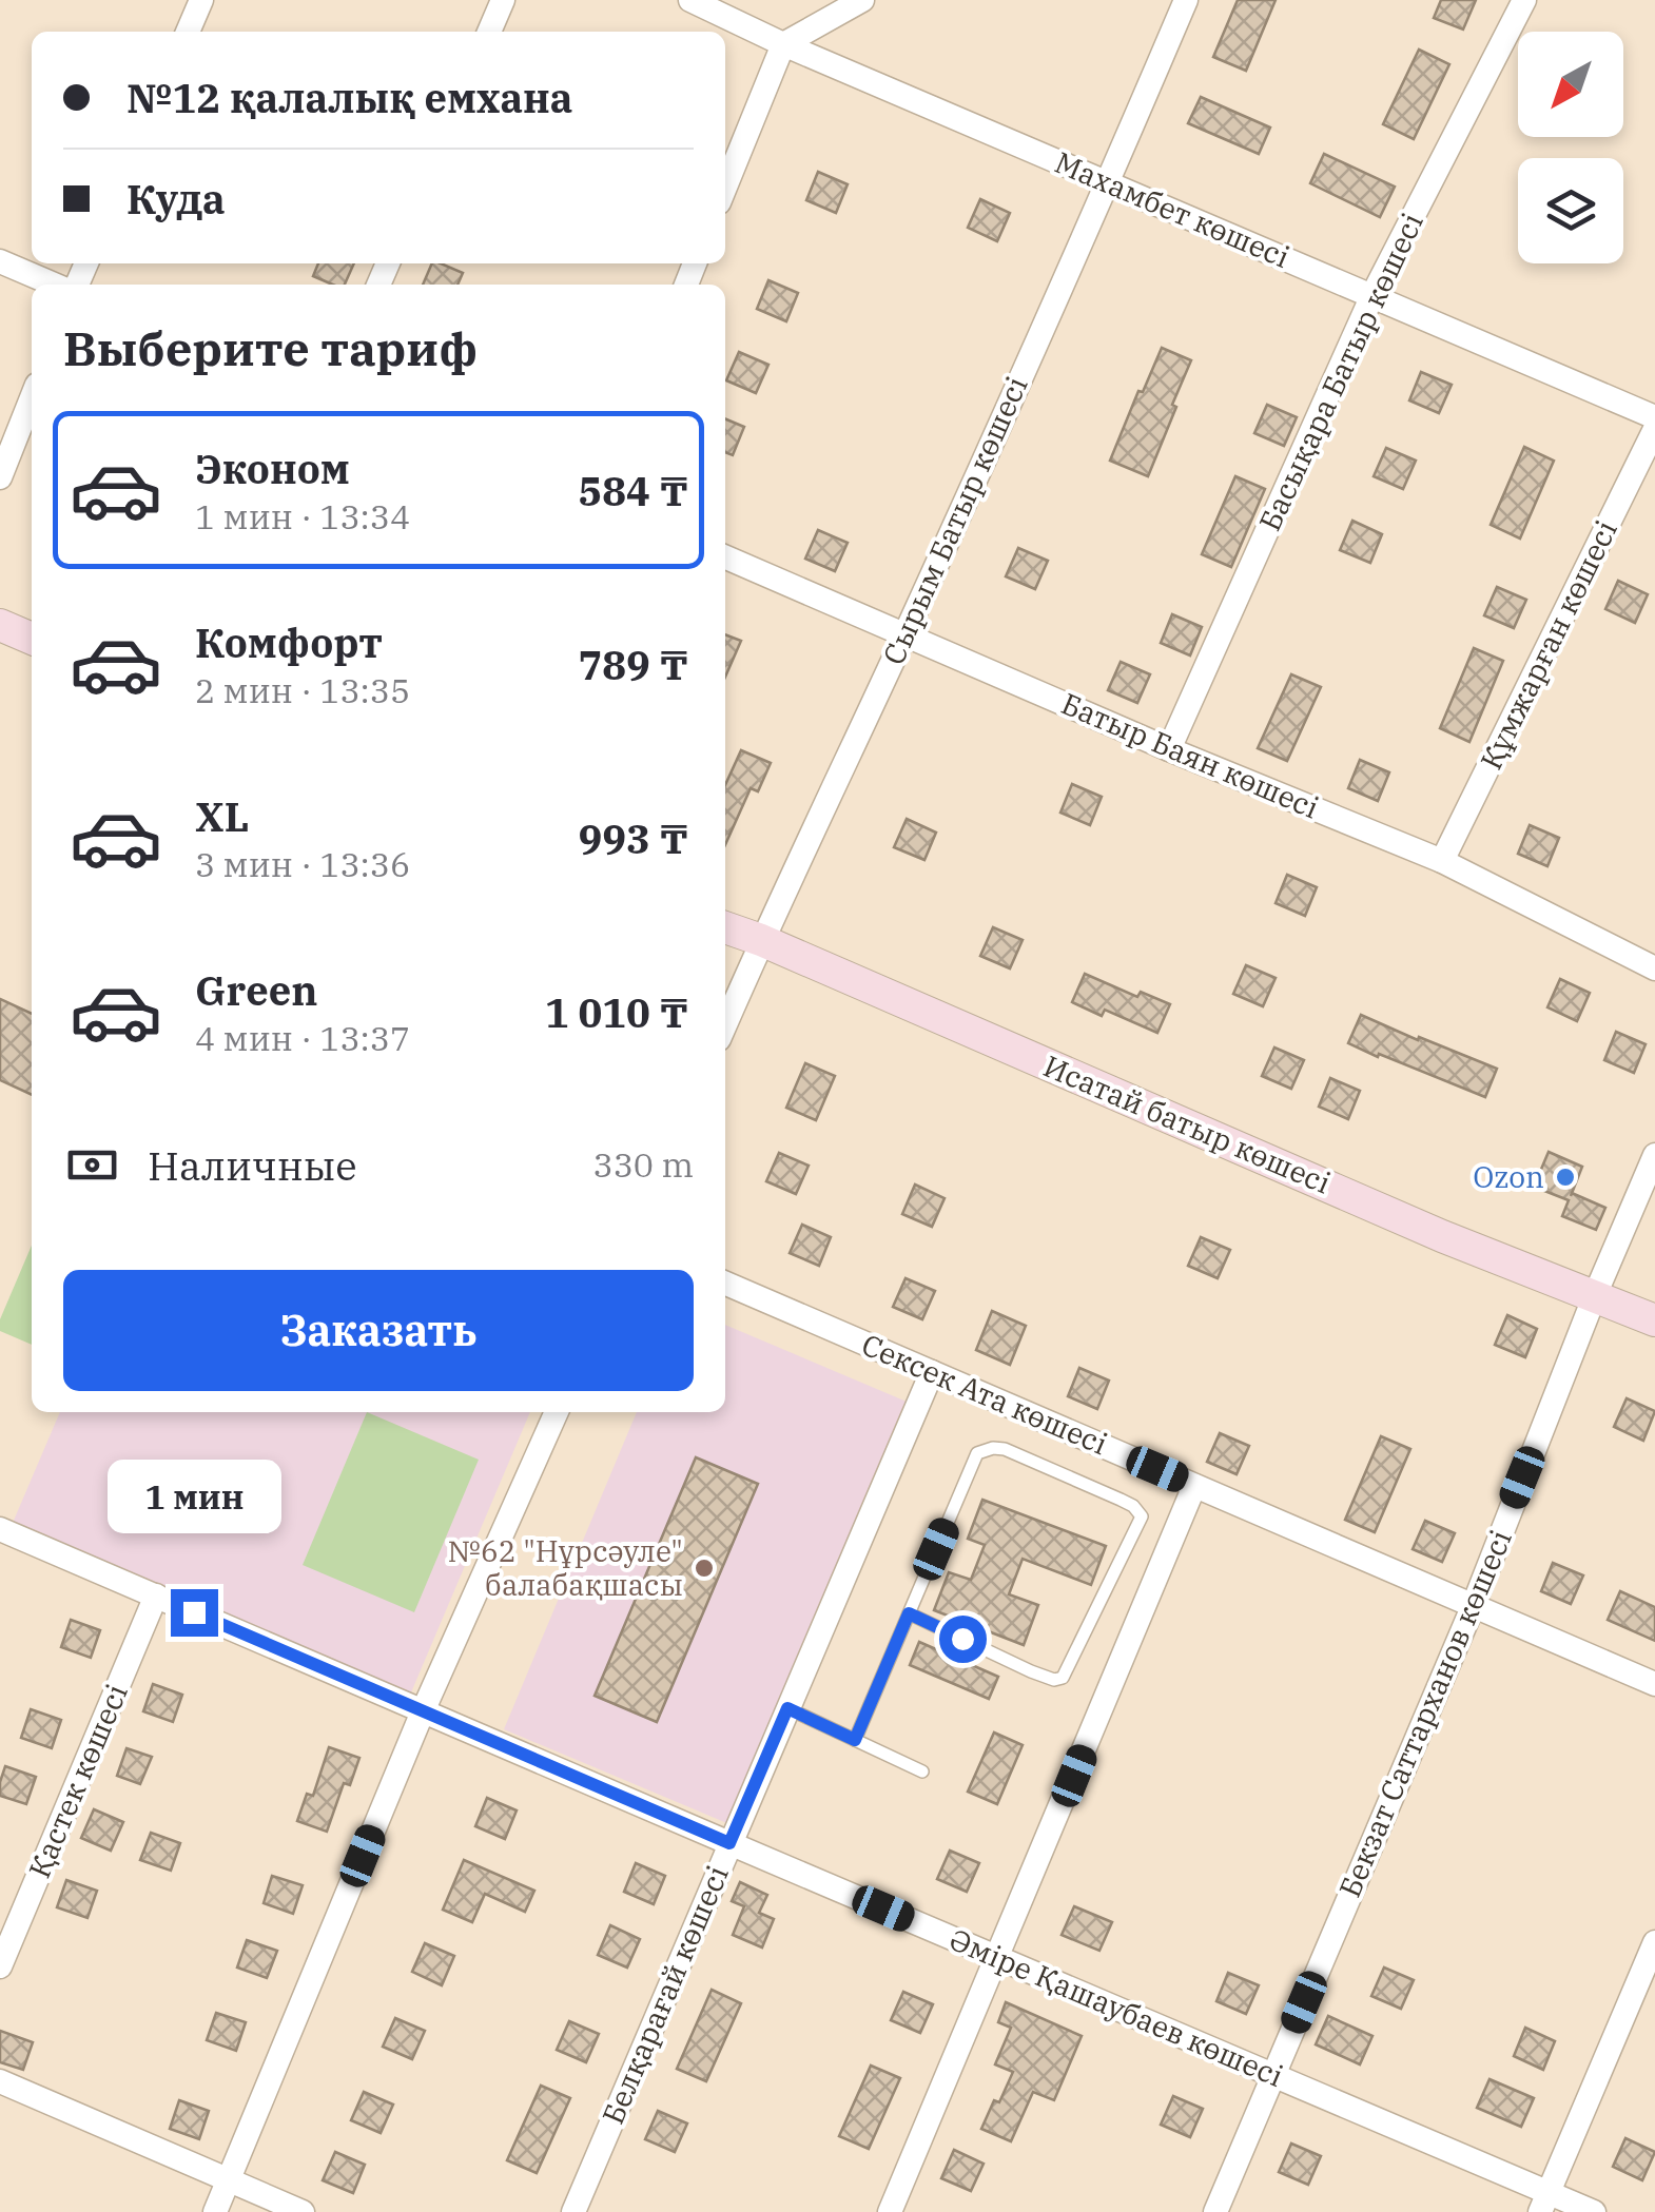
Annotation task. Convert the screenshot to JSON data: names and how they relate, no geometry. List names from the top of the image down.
{
  "streets": {
    "street": [
      "Махамбет көшесі",
      "Басықара Батыр көшесі",
      "Сырым Батыр көшесі",
      "Құмжарған көшесі",
      "Батыр Баян көшесі",
      "Исатай батыр көшесі",
      "Сексек Ата көшесі",
      "Бекзат Саттарханов көшесі",
      "Қастек көшесі",
      "Белқарағай көшесі",
      "Әміре Қашаубаев көшесі"
    ]
  },
  "crossings": [
    ["Махамбет көшесі", "Басықара Батыр көшесі"],
    ["Махамбет көшесі", "Сырым Батыр көшесі"],
    ["Басықара Батыр көшесі", "Батыр Баян көшесі"],
    ["Сырым Батыр көшесі", "Батыр Баян көшесі"],
    ["Сырым Батыр көшесі", "Исатай батыр көшесі"],
    ["Құмжарған көшесі", "Батыр Баян көшесі"],
    ["Исатай батыр көшесі", "Бекзат Саттарханов көшесі"],
    ["Сексек Ата көшесі", "Бекзат Саттарханов көшесі"],
    ["Сексек Ата көшесі", "Белқарағай көшесі"],
    ["Бекзат Саттарханов көшесі", "Әміре Қашаубаев көшесі"],
    ["Қастек көшесі", "Әміре Қашаубаев көшесі"],
    ["Белқарағай көшесі", "Әміре Қашаубаев көшесі"]
  ],
  "places": ["Ozon", "№62 \"Нұрсәуле\" балабақшасы"],
  "north": "bottom left",
  "page": {
    "banner": ["№12 қалалық емхана", "Куда"],
    "heading": "Выберите тариф",
    "list": [
      {
        "name": "Эконом",
        "note": "1 мин · 13:34",
        "value": "584 ₸"
      },
      {
        "name": "Комфорт",
        "note": "2 мин · 13:35",
        "value": "789 ₸"
      },
      {
        "name": "XL",
        "note": "3 мин · 13:36",
        "value": "993 ₸"
      },
      {
        "name": "Green",
        "note": "4 мин · 13:37",
        "value": "1 010 ₸"
      }
    ],
    "pay": ["Наличные", "330 m"],
    "buttons": "Заказать",
    "bubble": "1 мин"
  }
}
